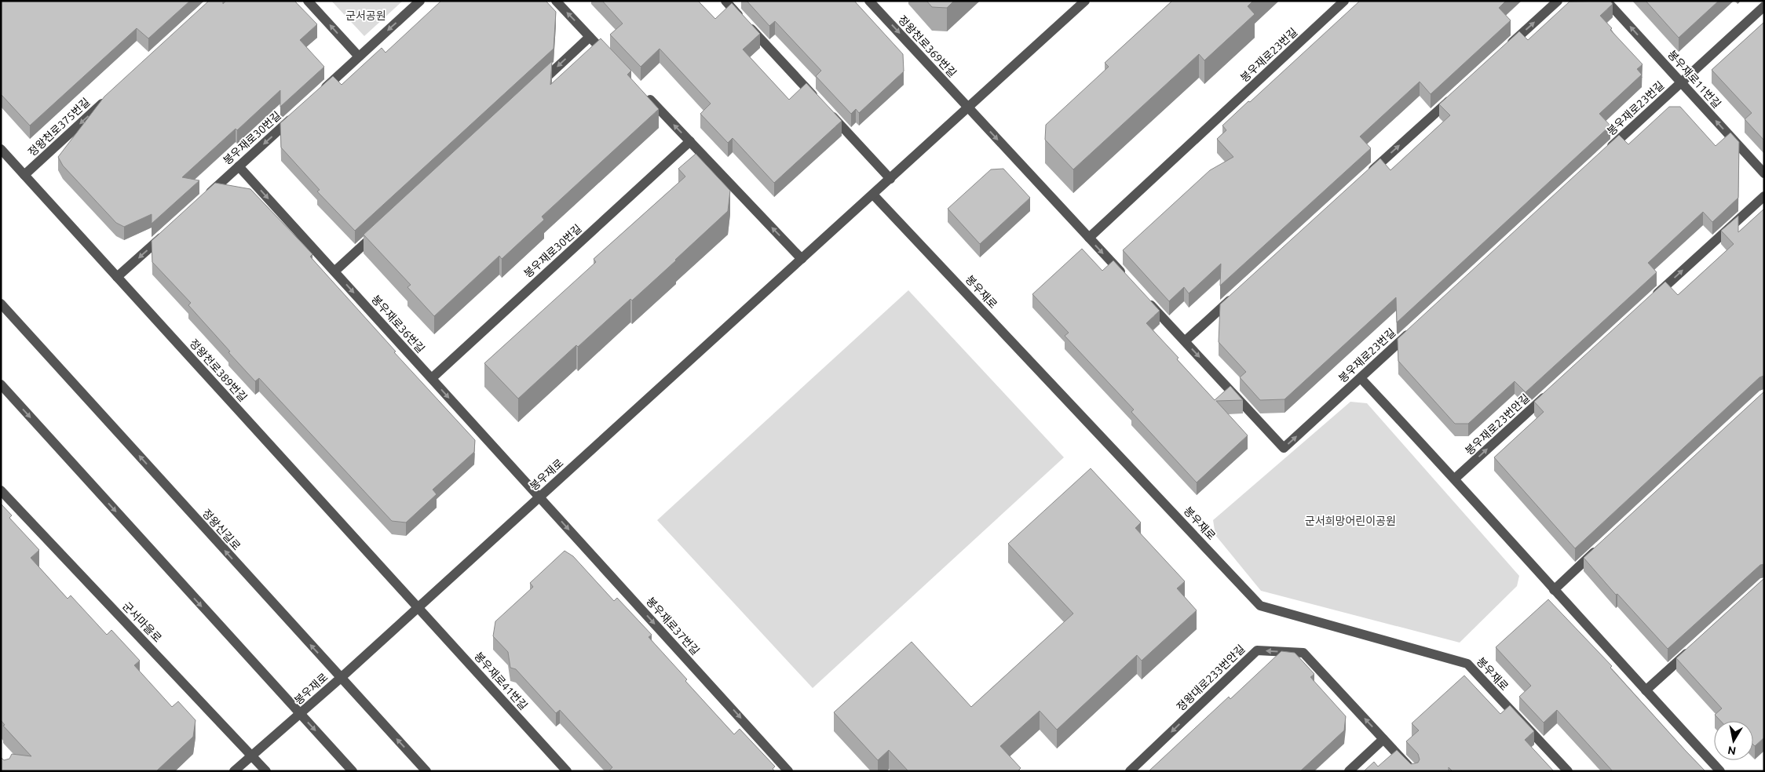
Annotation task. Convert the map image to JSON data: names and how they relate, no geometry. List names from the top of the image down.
{
  "streets": {
    "street": [
      "정왕천로369번길",
      "봉우재로23번길",
      "봉우재로11번길",
      "정왕천로375번길",
      "봉우재로30번길",
      "봉우재로",
      "봉우재로36번길",
      "정왕천로389번길",
      "봉우재로23번안길",
      "정왕신길로",
      "군서마을로",
      "봉우재로37번길",
      "정왕대로233번안길",
      "봉우재로41번길"
    ]
  },
  "crossings": [
    ["정왕천로369번길", "봉우재로"],
    ["봉우재로23번길", "봉우재로11번길"],
    ["정왕천로375번길", "정왕천로389번길"],
    ["봉우재로30번길", "봉우재로36번길"],
    ["봉우재로", "봉우재로36번길"],
    ["봉우재로", "정왕천로389번길"],
    ["봉우재로", "정왕신길로"],
    ["봉우재로", "군서마을로"],
    ["봉우재로", "봉우재로37번길"],
    ["봉우재로", "봉우재로41번길"],
    ["봉우재로36번길", "봉우재로37번길"],
    ["정왕천로389번길", "봉우재로41번길"]
  ],
  "one_way": [
    "정왕천로369번길",
    "봉우재로11번길",
    "정왕천로375번길",
    "봉우재로36번길",
    "봉우재로23번안길",
    "봉우재로37번길"
  ],
  "parks": ["군서공원", "군서희망어린이공원"],
  "north": "bottom"
}
